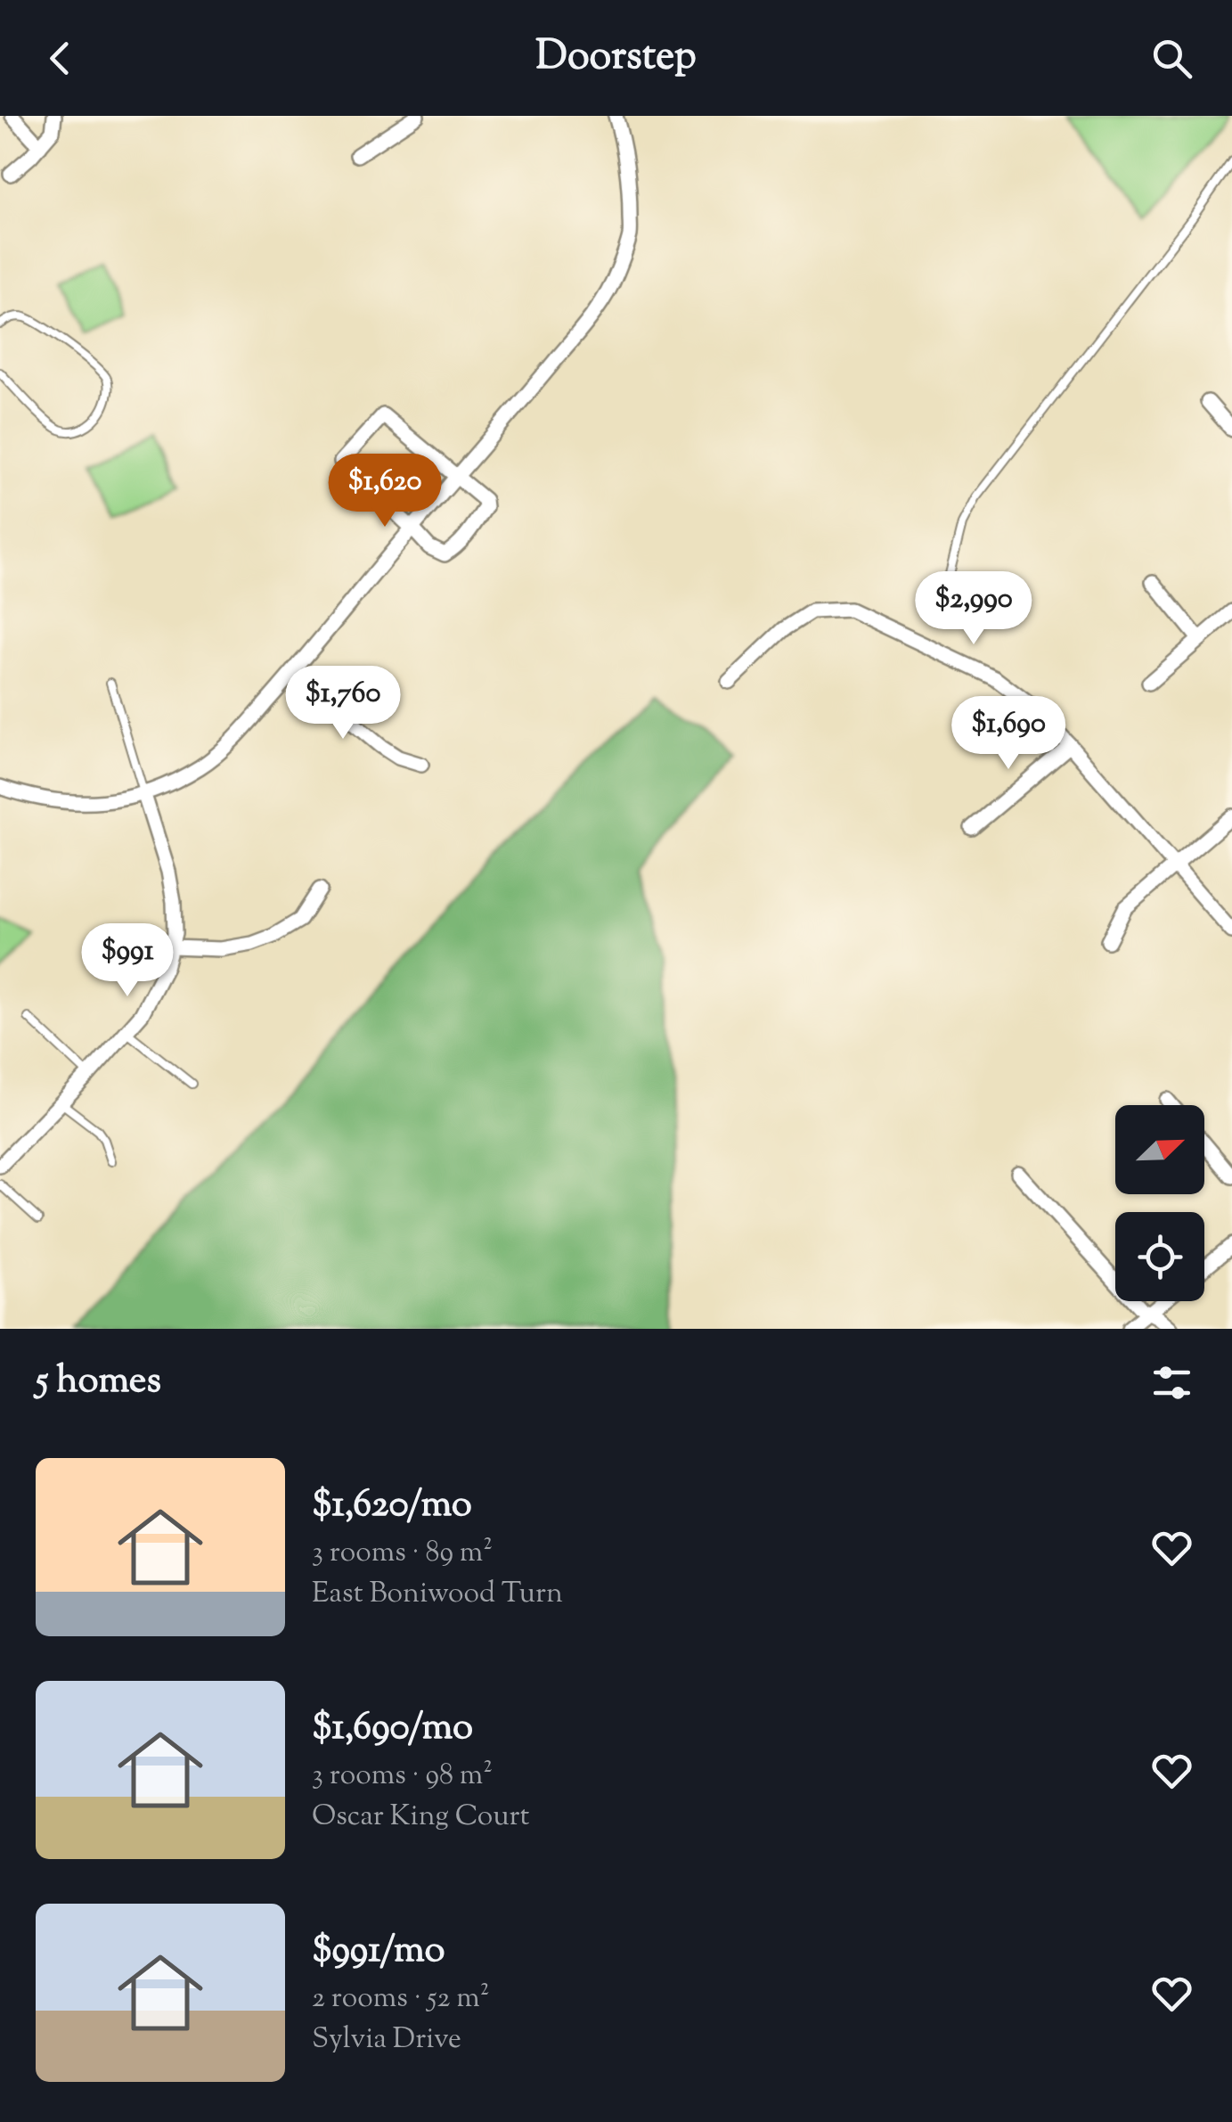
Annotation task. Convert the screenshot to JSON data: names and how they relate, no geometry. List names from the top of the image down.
{
  "north": "top right",
  "page": {
    "header": "Doorstep",
    "price": [
      "$1,620",
      "$2,990",
      "$1,760",
      "$1,690",
      "$991"
    ],
    "heading": "5 homes",
    "list": [
      {
        "name": "$1,620/mo",
        "note": "3 rooms · 89 m² · East Boniwood Turn"
      },
      {
        "name": "$1,690/mo",
        "note": "3 rooms · 98 m² · Oscar King Court"
      },
      {
        "name": "$991/mo",
        "note": "2 rooms · 52 m² · Sylvia Drive"
      }
    ]
  }
}
